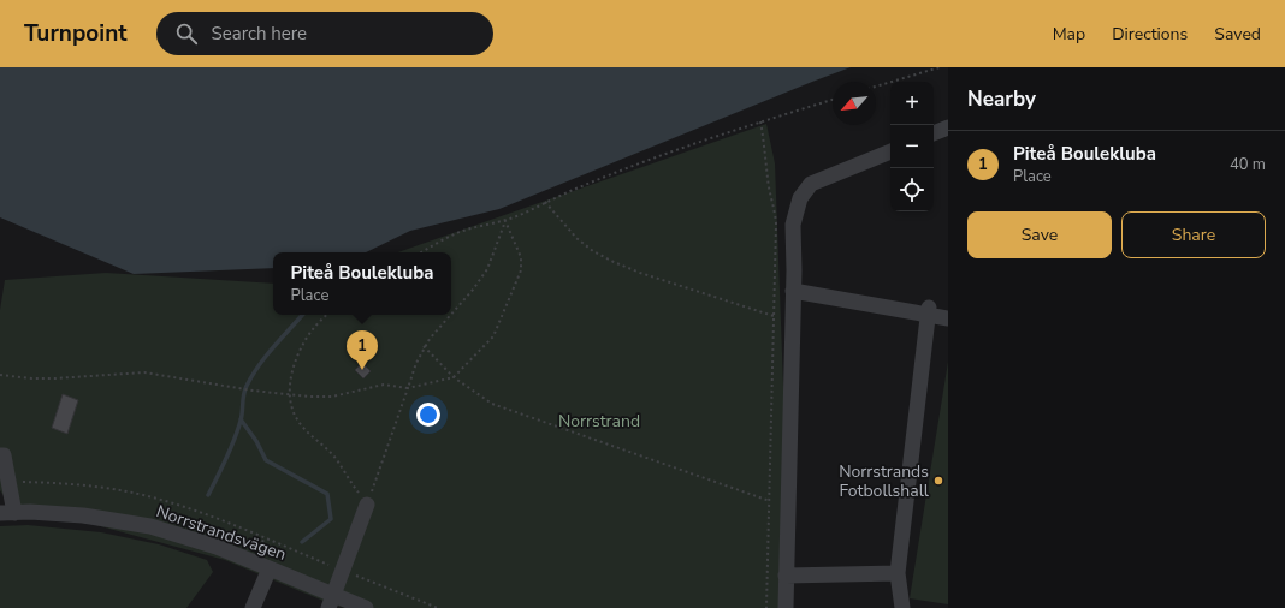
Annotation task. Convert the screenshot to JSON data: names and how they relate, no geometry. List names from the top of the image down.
{
  "streets": {
    "street": ["Norrstrandsvägen"]
  },
  "parks": ["Norrstrand"],
  "places": ["Norrstrands Fotbollshall"],
  "north": "bottom left",
  "page": {
    "header": "Turnpoint",
    "search": "Search here",
    "nav": ["Map", "Directions", "Saved"],
    "heading": "Nearby",
    "map_buttons": ["+", "−"],
    "list": [
      {
        "mark": "1",
        "name": "Piteå Boulekluba",
        "note": "Place",
        "value": "40 m"
      }
    ],
    "buttons": ["Save", "Share"],
    "popup": ["Piteå Boulekluba", "Place"],
    "pins": "1"
  }
}
